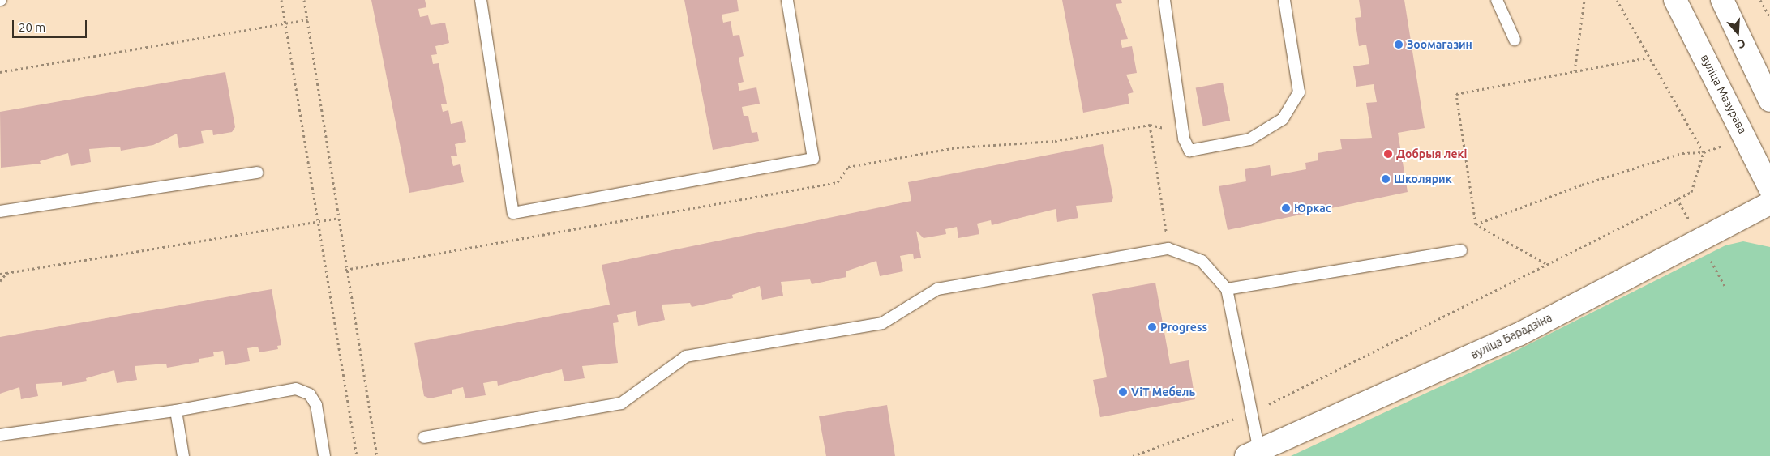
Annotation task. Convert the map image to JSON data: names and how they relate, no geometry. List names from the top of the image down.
{
  "streets": {
    "street": ["вуліца Мазурава", "вуліца Барадзіна"]
  },
  "places": [
    "Зоомагазин",
    "Добрыя лекі",
    "Школярик",
    "Юркас",
    "Progress",
    "ViT Мебель"
  ],
  "scale_bar": "20 m",
  "north": "bottom"
}
